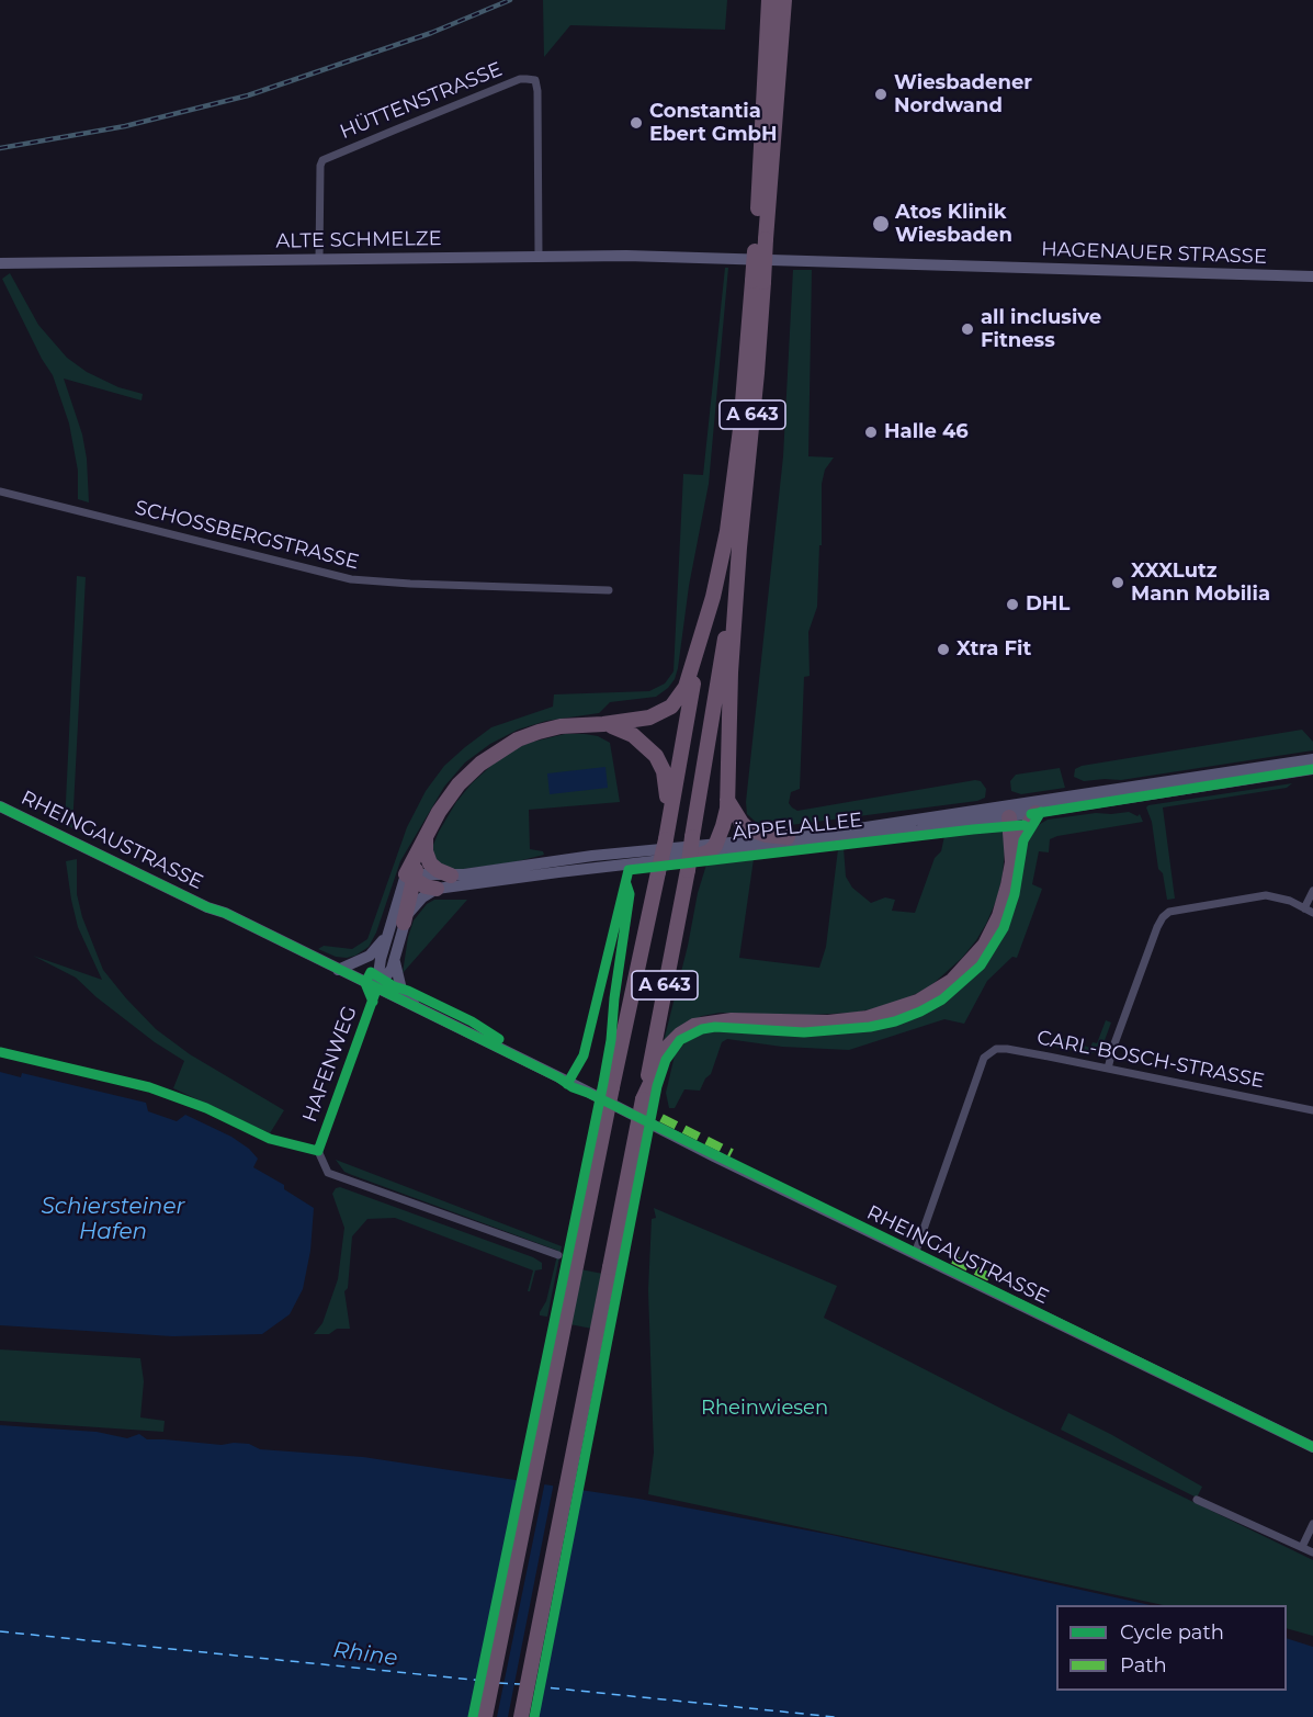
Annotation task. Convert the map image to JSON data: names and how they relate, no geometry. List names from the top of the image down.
{
  "streets": {
    "highway": ["A 643"],
    "main road": [
      "ALTE SCHMELZE",
      "HAGENAUER STRASSE",
      "ÄPPELALLEE",
      "RHEINGAUSTRASSE"
    ],
    "street": [
      "HÜTTENSTRASSE",
      "SCHOSSBERGSTRASSE",
      "CARL-BOSCH-STRASSE",
      "HAFENWEG"
    ]
  },
  "crossings": [
    ["HÜTTENSTRASSE", "ALTE SCHMELZE"],
    ["ALTE SCHMELZE", "HAGENAUER STRASSE"],
    ["RHEINGAUSTRASSE", "CARL-BOSCH-STRASSE"],
    ["RHEINGAUSTRASSE", "HAFENWEG"]
  ],
  "water": ["Schiersteiner Hafen", "Rhine"],
  "parks": ["Rheinwiesen"],
  "places": [
    "Wiesbadener Nordwand",
    "Constantia Ebert GmbH",
    "Atos Klinik Wiesbaden",
    "all inclusive Fitness",
    "Halle 46",
    "XXXLutz Mann Mobilia",
    "DHL",
    "Xtra Fit"
  ],
  "legend": ["Cycle path", "Path"]
}
